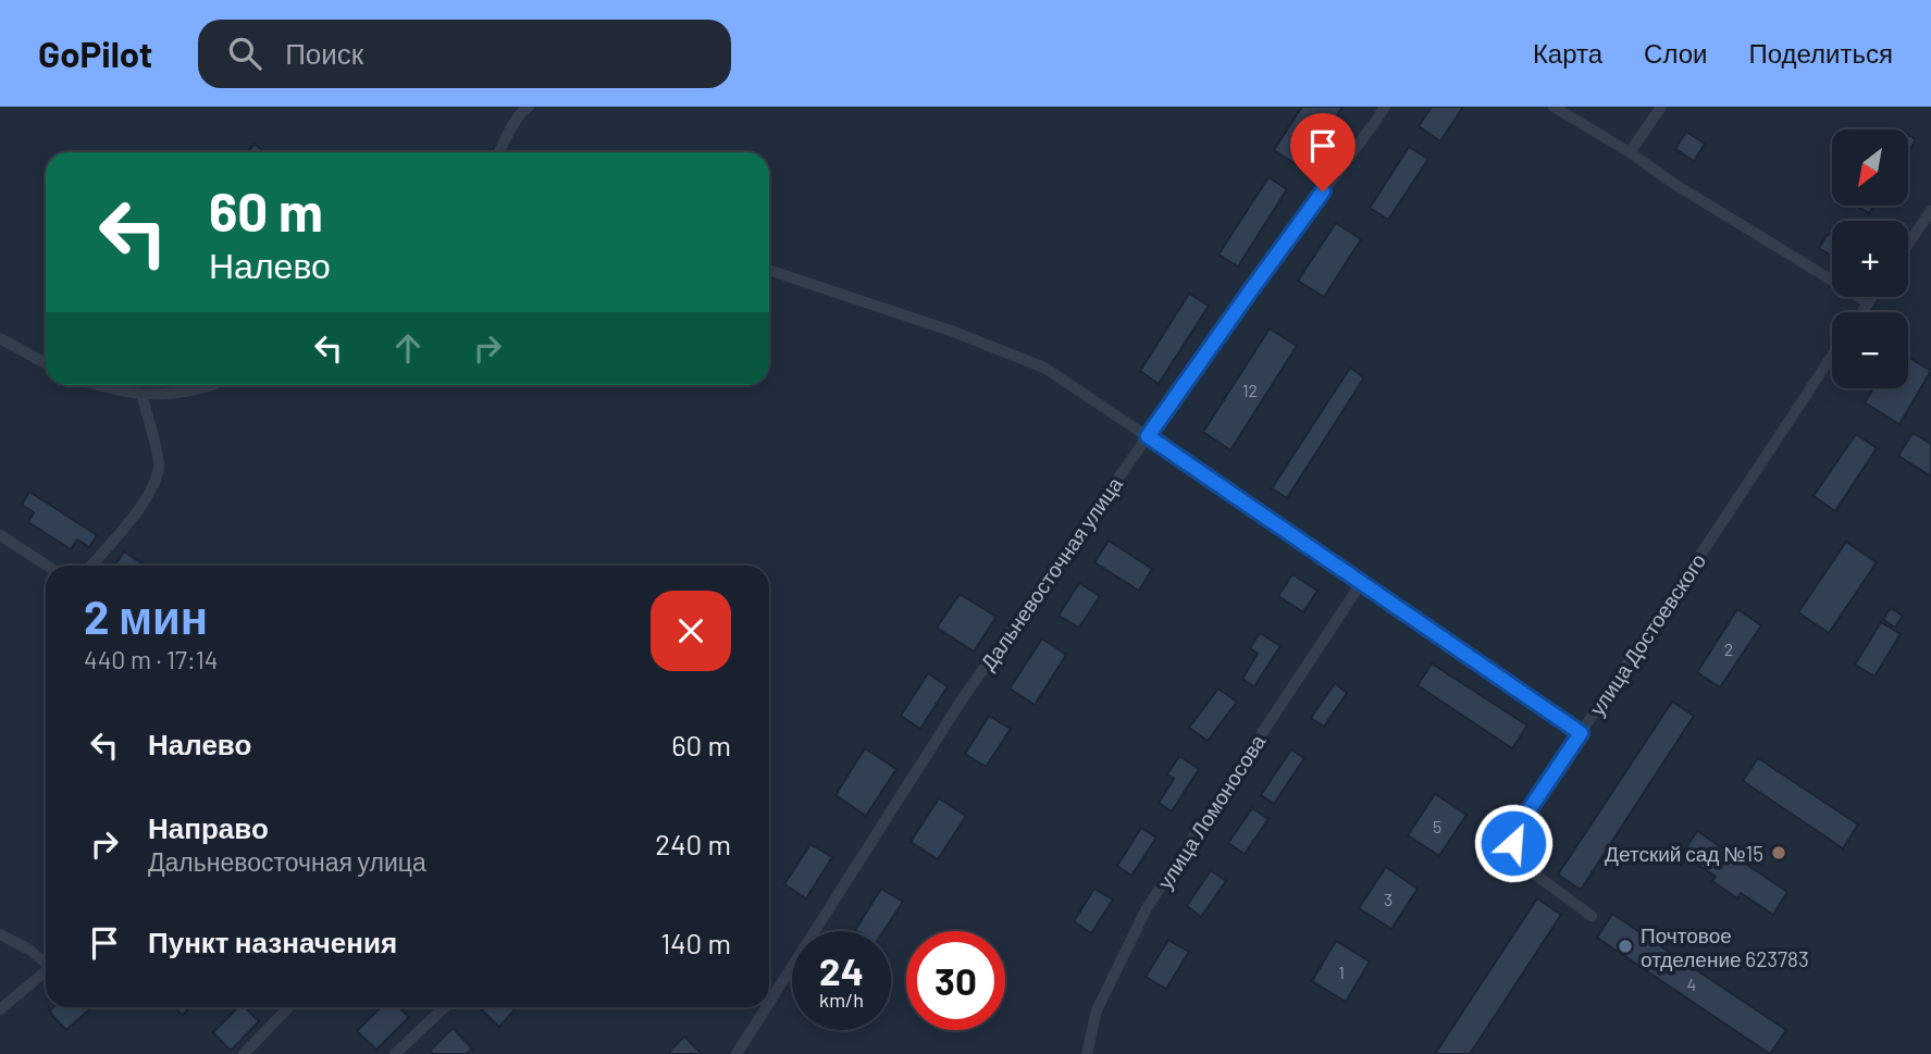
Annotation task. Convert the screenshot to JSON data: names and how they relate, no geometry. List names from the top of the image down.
{
  "streets": {
    "street": ["Дальневосточная улица", "улица Достоевского", "улица Ломоносова"]
  },
  "places": ["Детский сад №15", "Почтовое отделение 623783"],
  "house_numbers": [
    "12",
    "2",
    "5",
    "3",
    "1",
    "4"
  ],
  "north": "bottom left",
  "page": {
    "header": "GoPilot",
    "search": "Поиск",
    "nav": ["Карта", "Слои", "Поделиться"],
    "map_buttons": ["+", "−"],
    "turn": ["60 m", "Налево"],
    "heading": ["2 мин", "440 m · 17:14"],
    "list": [
      {
        "name": "Налево",
        "value": "60 m"
      },
      {
        "name": "Направо",
        "note": "Дальневосточная улица",
        "value": "240 m"
      },
      {
        "name": "Пункт назначения",
        "value": "140 m"
      }
    ],
    "speed": "24 km/h",
    "limit": "30"
  }
}
